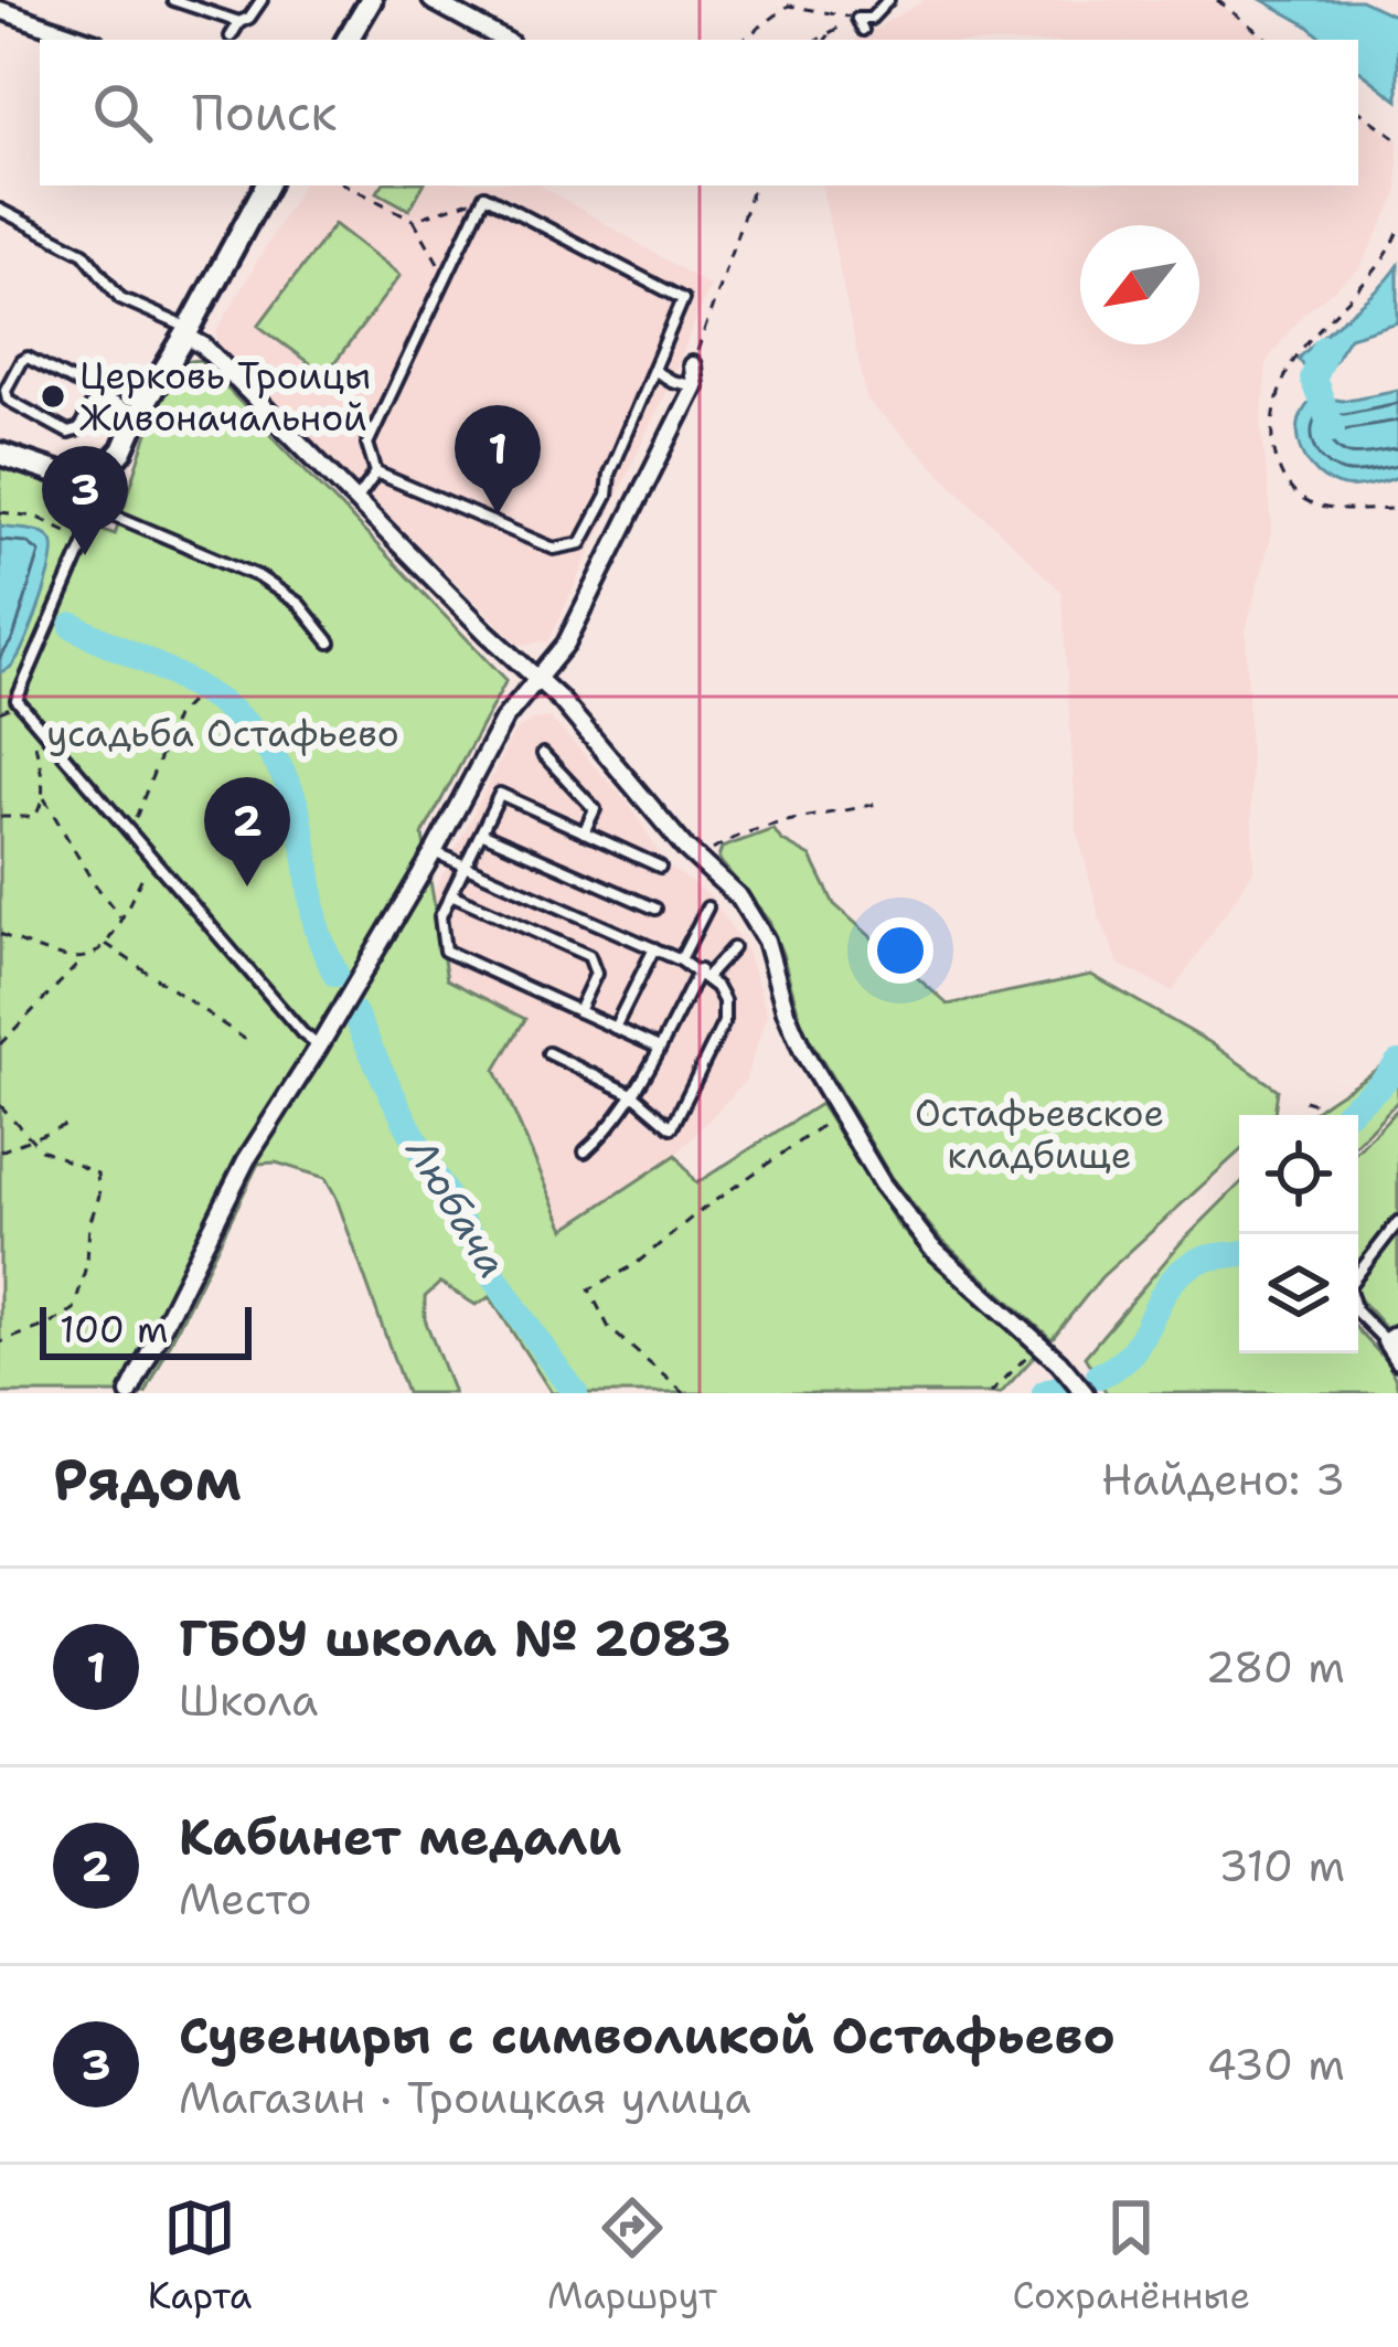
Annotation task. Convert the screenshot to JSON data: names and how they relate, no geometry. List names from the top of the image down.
{
  "water": ["Любача"],
  "parks": ["усадьба Остафьево", "Остафьевское кладбище"],
  "places": ["Церковь Троицы Живоначальной"],
  "scale_bar": "100 m",
  "north": "bottom left",
  "page": {
    "search": "Поиск",
    "pins": ["1", "3", "2"],
    "scale": "100 m",
    "heading": ["Рядом", "Найдено: 3"],
    "list": [
      {
        "mark": "1",
        "name": "ГБОУ школа № 2083",
        "note": "Школа",
        "value": "280 m"
      },
      {
        "mark": "2",
        "name": "Кабинет медали",
        "note": "Место",
        "value": "310 m"
      },
      {
        "mark": "3",
        "name": "Сувениры с символикой Остафьево",
        "note": "Магазин · Троицкая улица",
        "value": "430 m"
      }
    ],
    "nav": ["Карта", "Маршрут", "Сохранённые"]
  }
}
